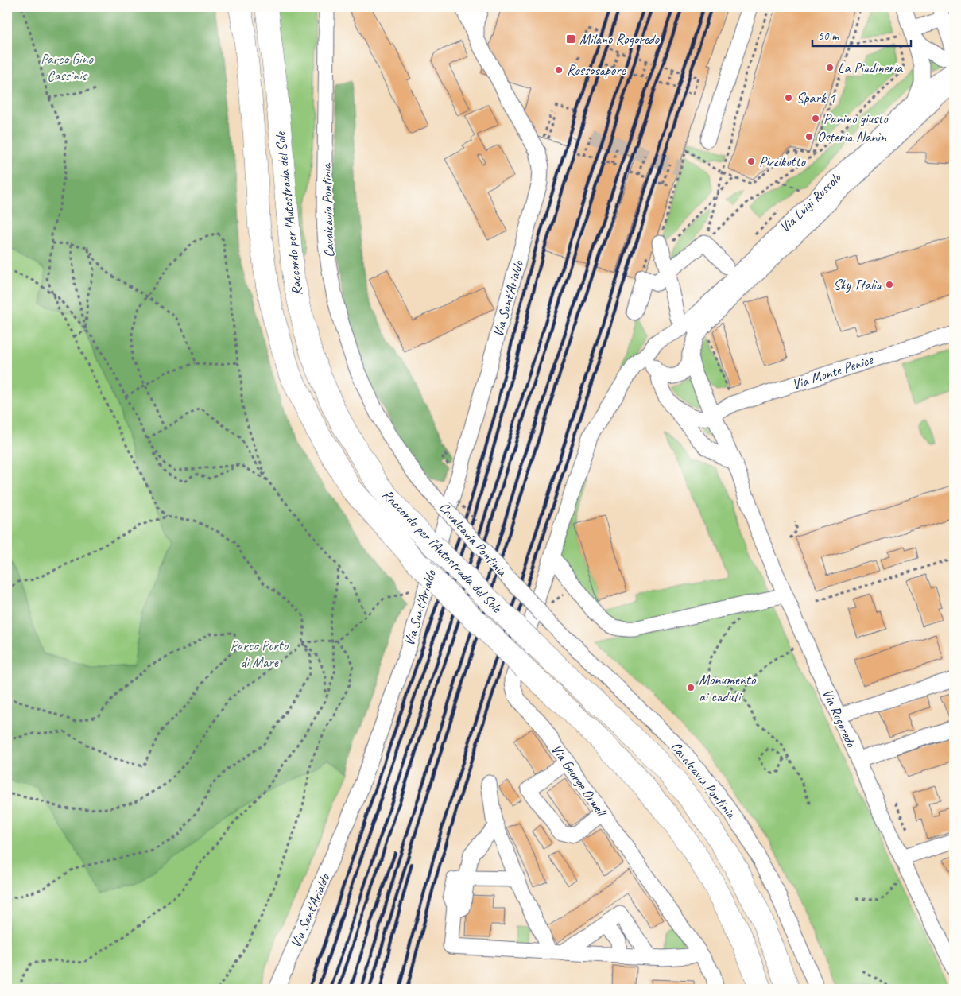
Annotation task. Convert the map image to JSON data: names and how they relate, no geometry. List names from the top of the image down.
{
  "streets": {
    "highway": ["Raccordo per l'Autostrada del Sole"],
    "street": [
      "Via Luigi Russolo",
      "Cavalcavia Pontinia",
      "Via Sant'Arialdo",
      "Via Monte Penice",
      "Via Rogoredo",
      "Via George Orwell"
    ]
  },
  "crossings": [
    ["Via Luigi Russolo", "Via Rogoredo"],
    ["Via Luigi Russolo", "Via George Orwell"],
    ["Via Monte Penice", "Via Rogoredo"],
    ["Via Rogoredo", "Via George Orwell"]
  ],
  "parks": ["Parco Gino Cassinis", "Parco Porto di Mare"],
  "places": {
    "transit": ["Milano Rogoredo"],
    "other": [
      "La Piadineria",
      "Rossosapore",
      "Spark 1",
      "Panino giusto",
      "Osteria Nanìn",
      "Pizzikotto",
      "Sky Italia",
      "Monumento ai caduti"
    ]
  },
  "scale_bar": "50 m"
}
